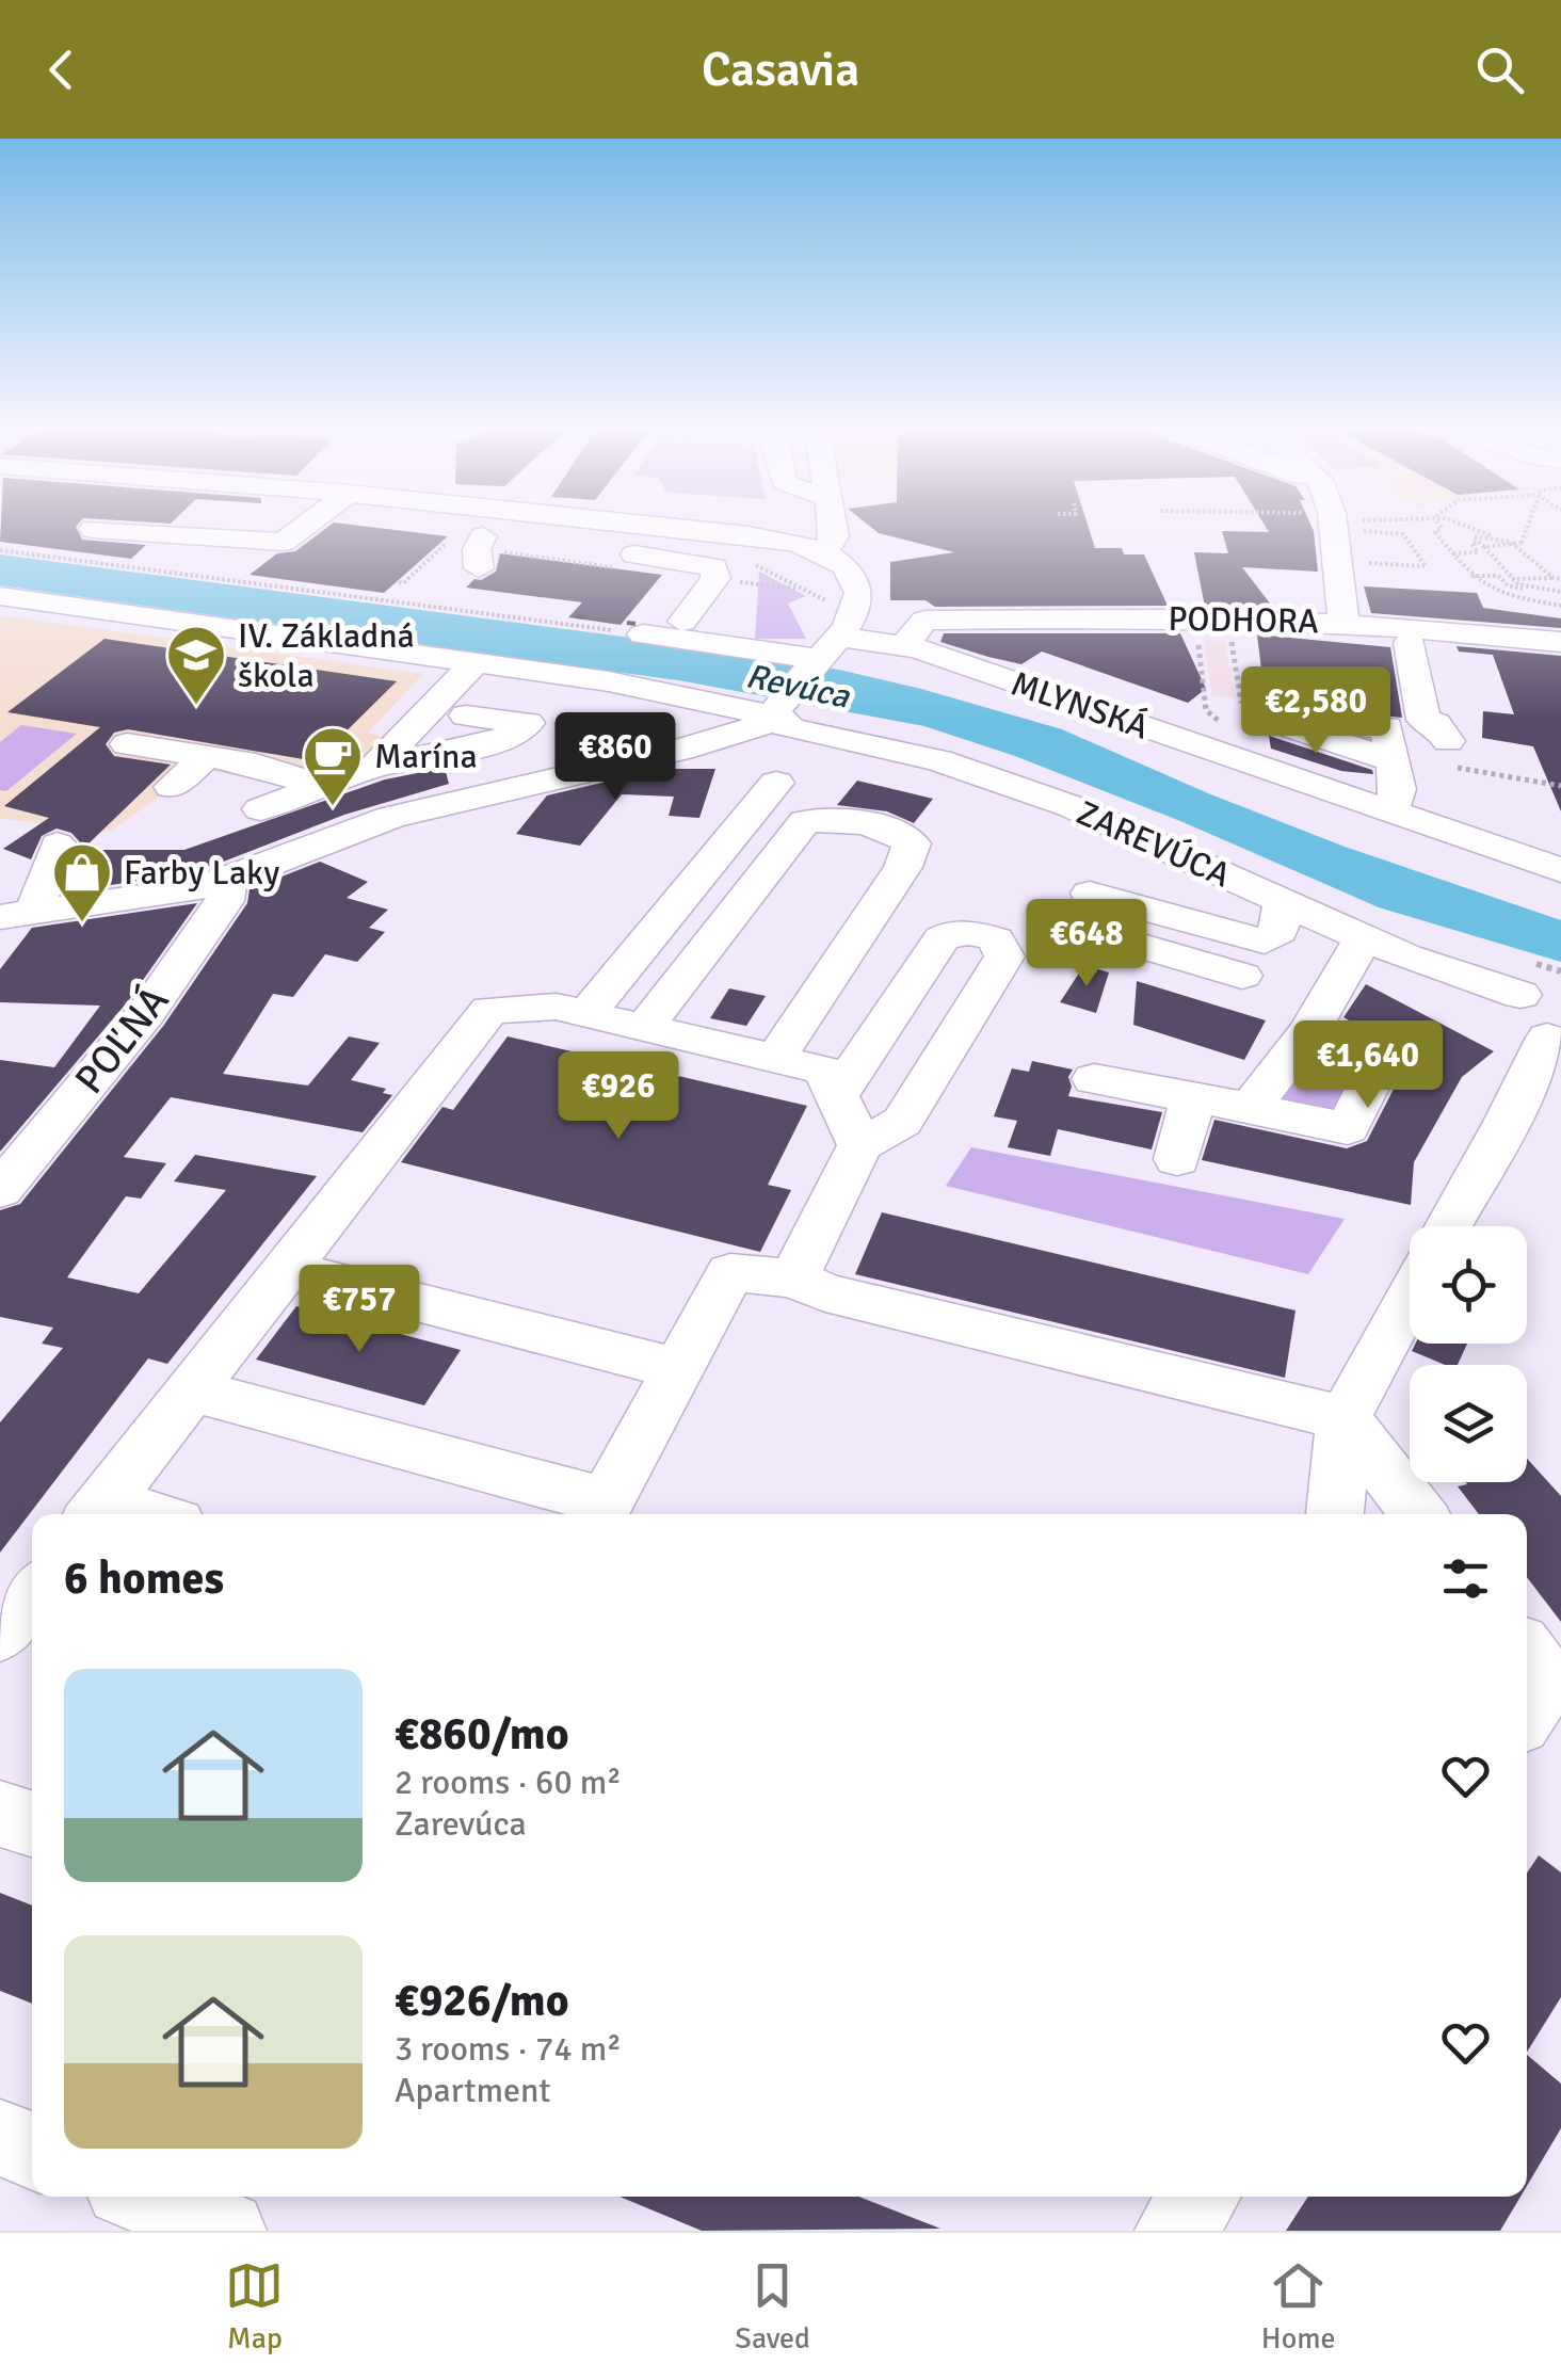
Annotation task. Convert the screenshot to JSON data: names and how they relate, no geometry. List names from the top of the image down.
{
  "streets": {
    "street": [
      "PODHORA",
      "MLYNSKÁ",
      "ZAREVÚCA",
      "POĽNÁ"
    ]
  },
  "crossings": [
    ["PODHORA", "MLYNSKÁ"]
  ],
  "water": ["Revúca"],
  "places": {
    "school or university": ["IV. Základná škola"],
    "cafe": ["Marína"],
    "shop": ["Farby Laky"]
  },
  "page": {
    "header": "Casavia",
    "price": [
      "€2,580",
      "€860",
      "€648",
      "€1,640",
      "€926",
      "€757"
    ],
    "heading": "6 homes",
    "list": [
      {
        "name": "€860/mo",
        "note": "2 rooms · 60 m² · Zarevúca"
      },
      {
        "name": "€926/mo",
        "note": "3 rooms · 74 m² · Apartment"
      }
    ],
    "tabs": ["Map", "Saved", "Home"]
  }
}
